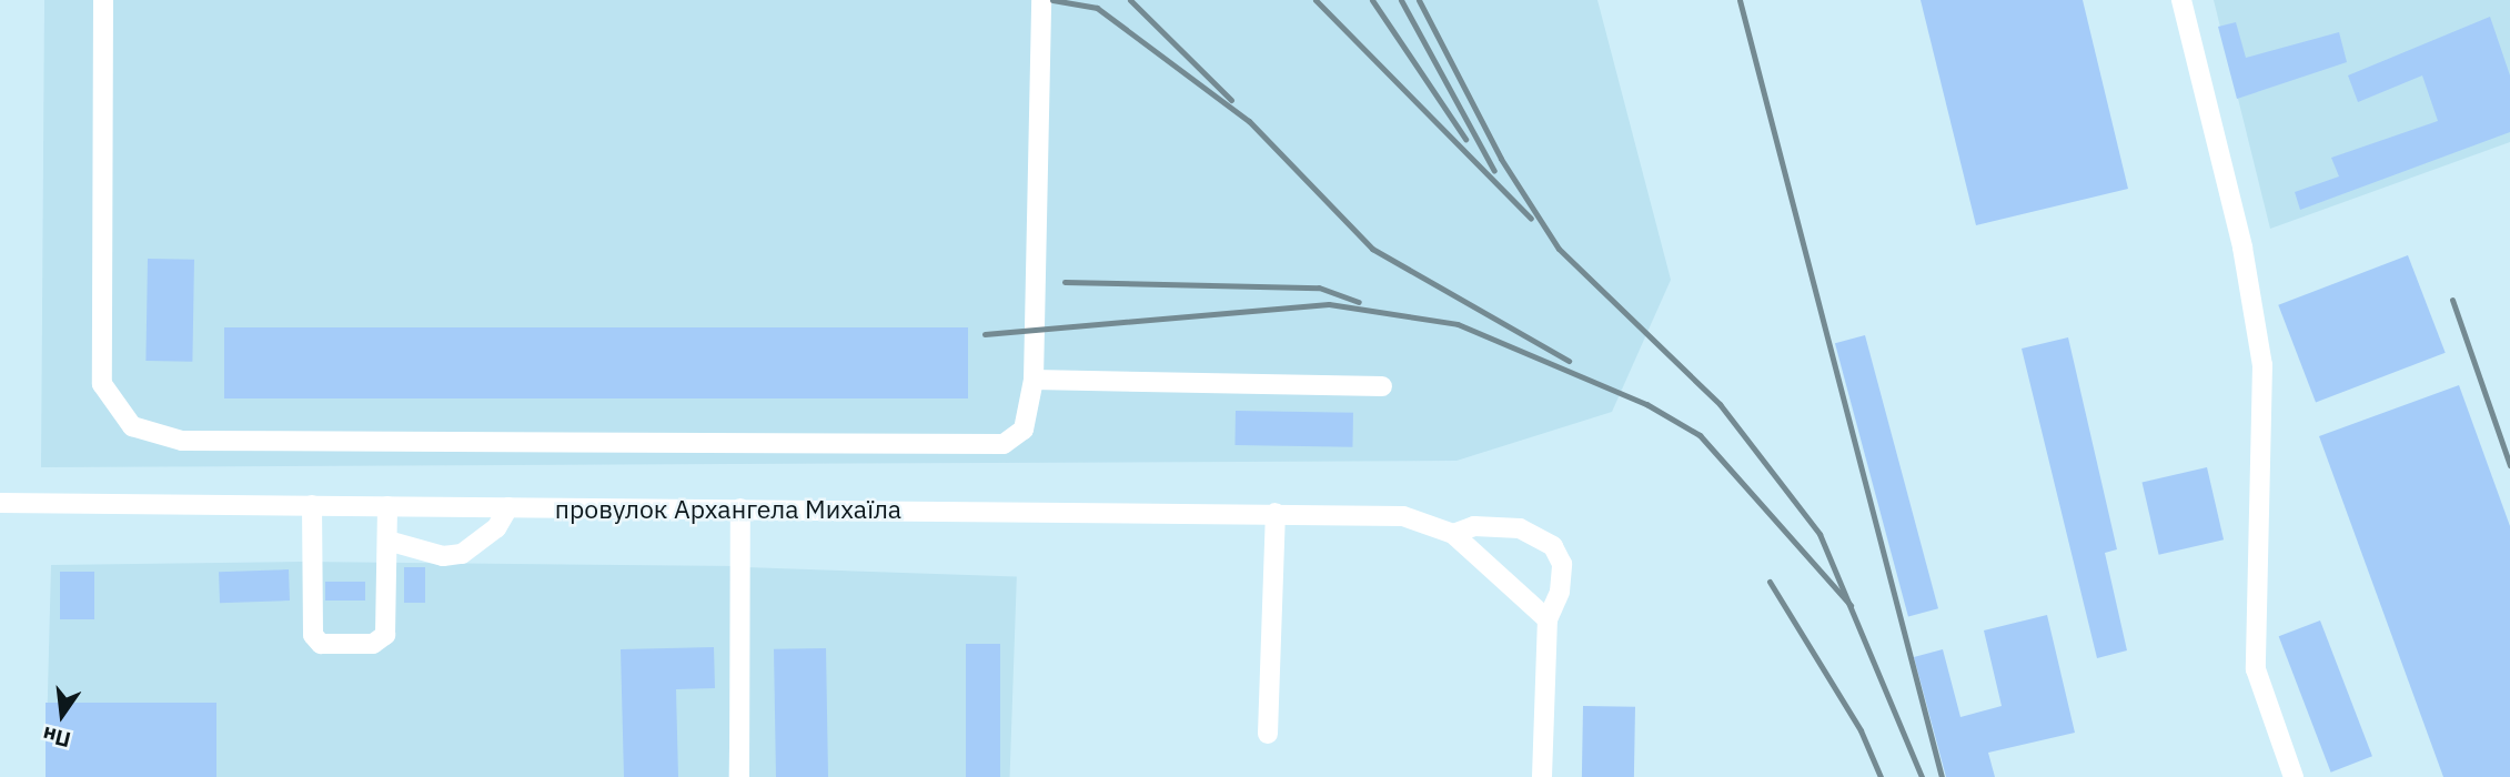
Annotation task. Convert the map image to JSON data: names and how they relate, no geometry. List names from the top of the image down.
{
  "streets": {
    "street": ["провулок Архангела Михаїла"]
  },
  "north": "bottom"
}
